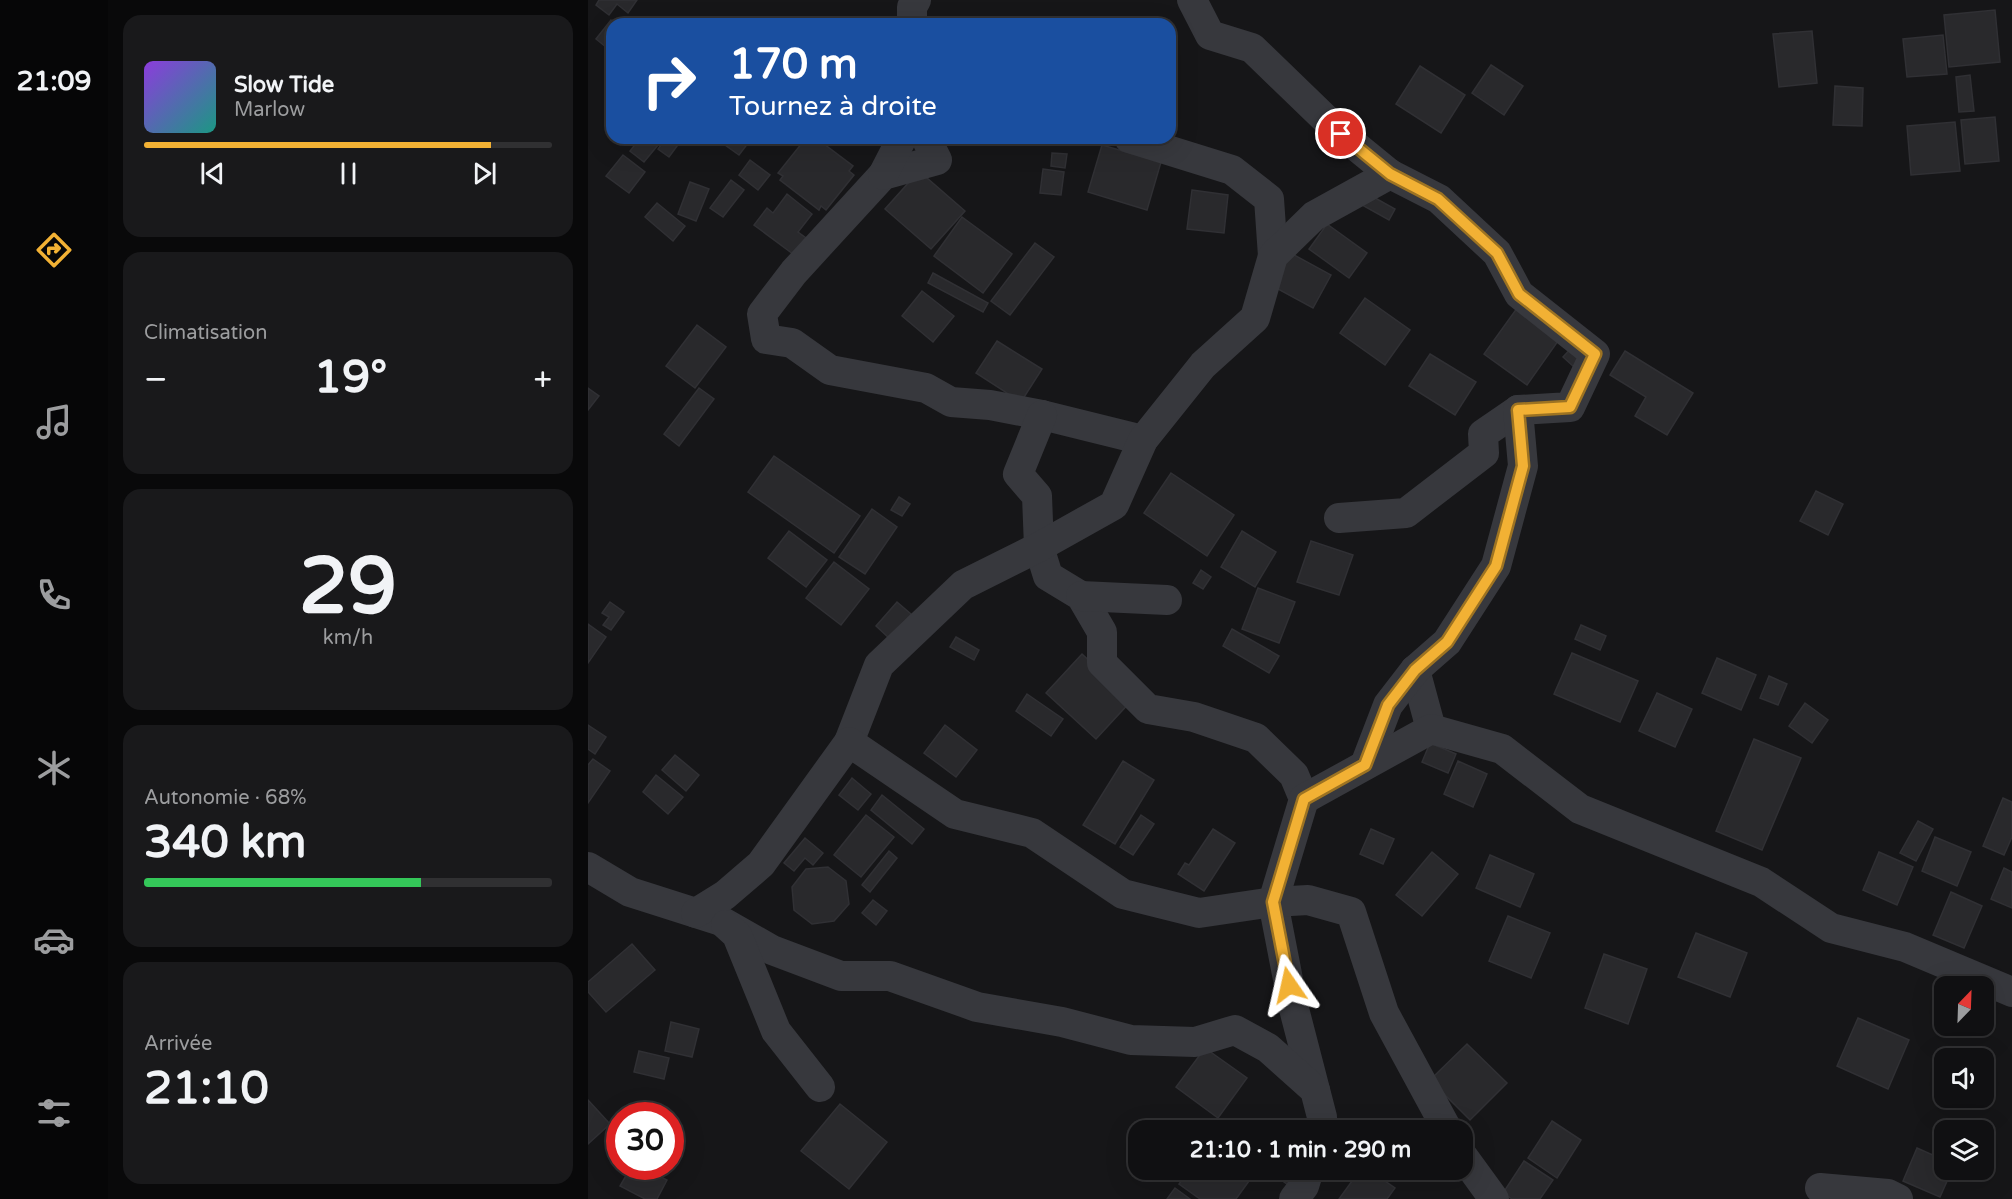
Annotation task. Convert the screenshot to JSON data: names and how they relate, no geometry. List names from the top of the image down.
{
  "north": "top right",
  "page": {
    "tabs": "21:09",
    "turn": ["170 m", "Tournez à droite"],
    "song": ["Slow Tide", "Marlow"],
    "tile": [
      "Climatisation",
      ["29", "km/h"],
      ["Autonomie · 68%", "340 km"],
      ["Arrivée", "21:10"]
    ],
    "heat": ["−", "19°", "+"],
    "limit": "30",
    "trip": "21:10 · 1 min · 290 m"
  }
}
